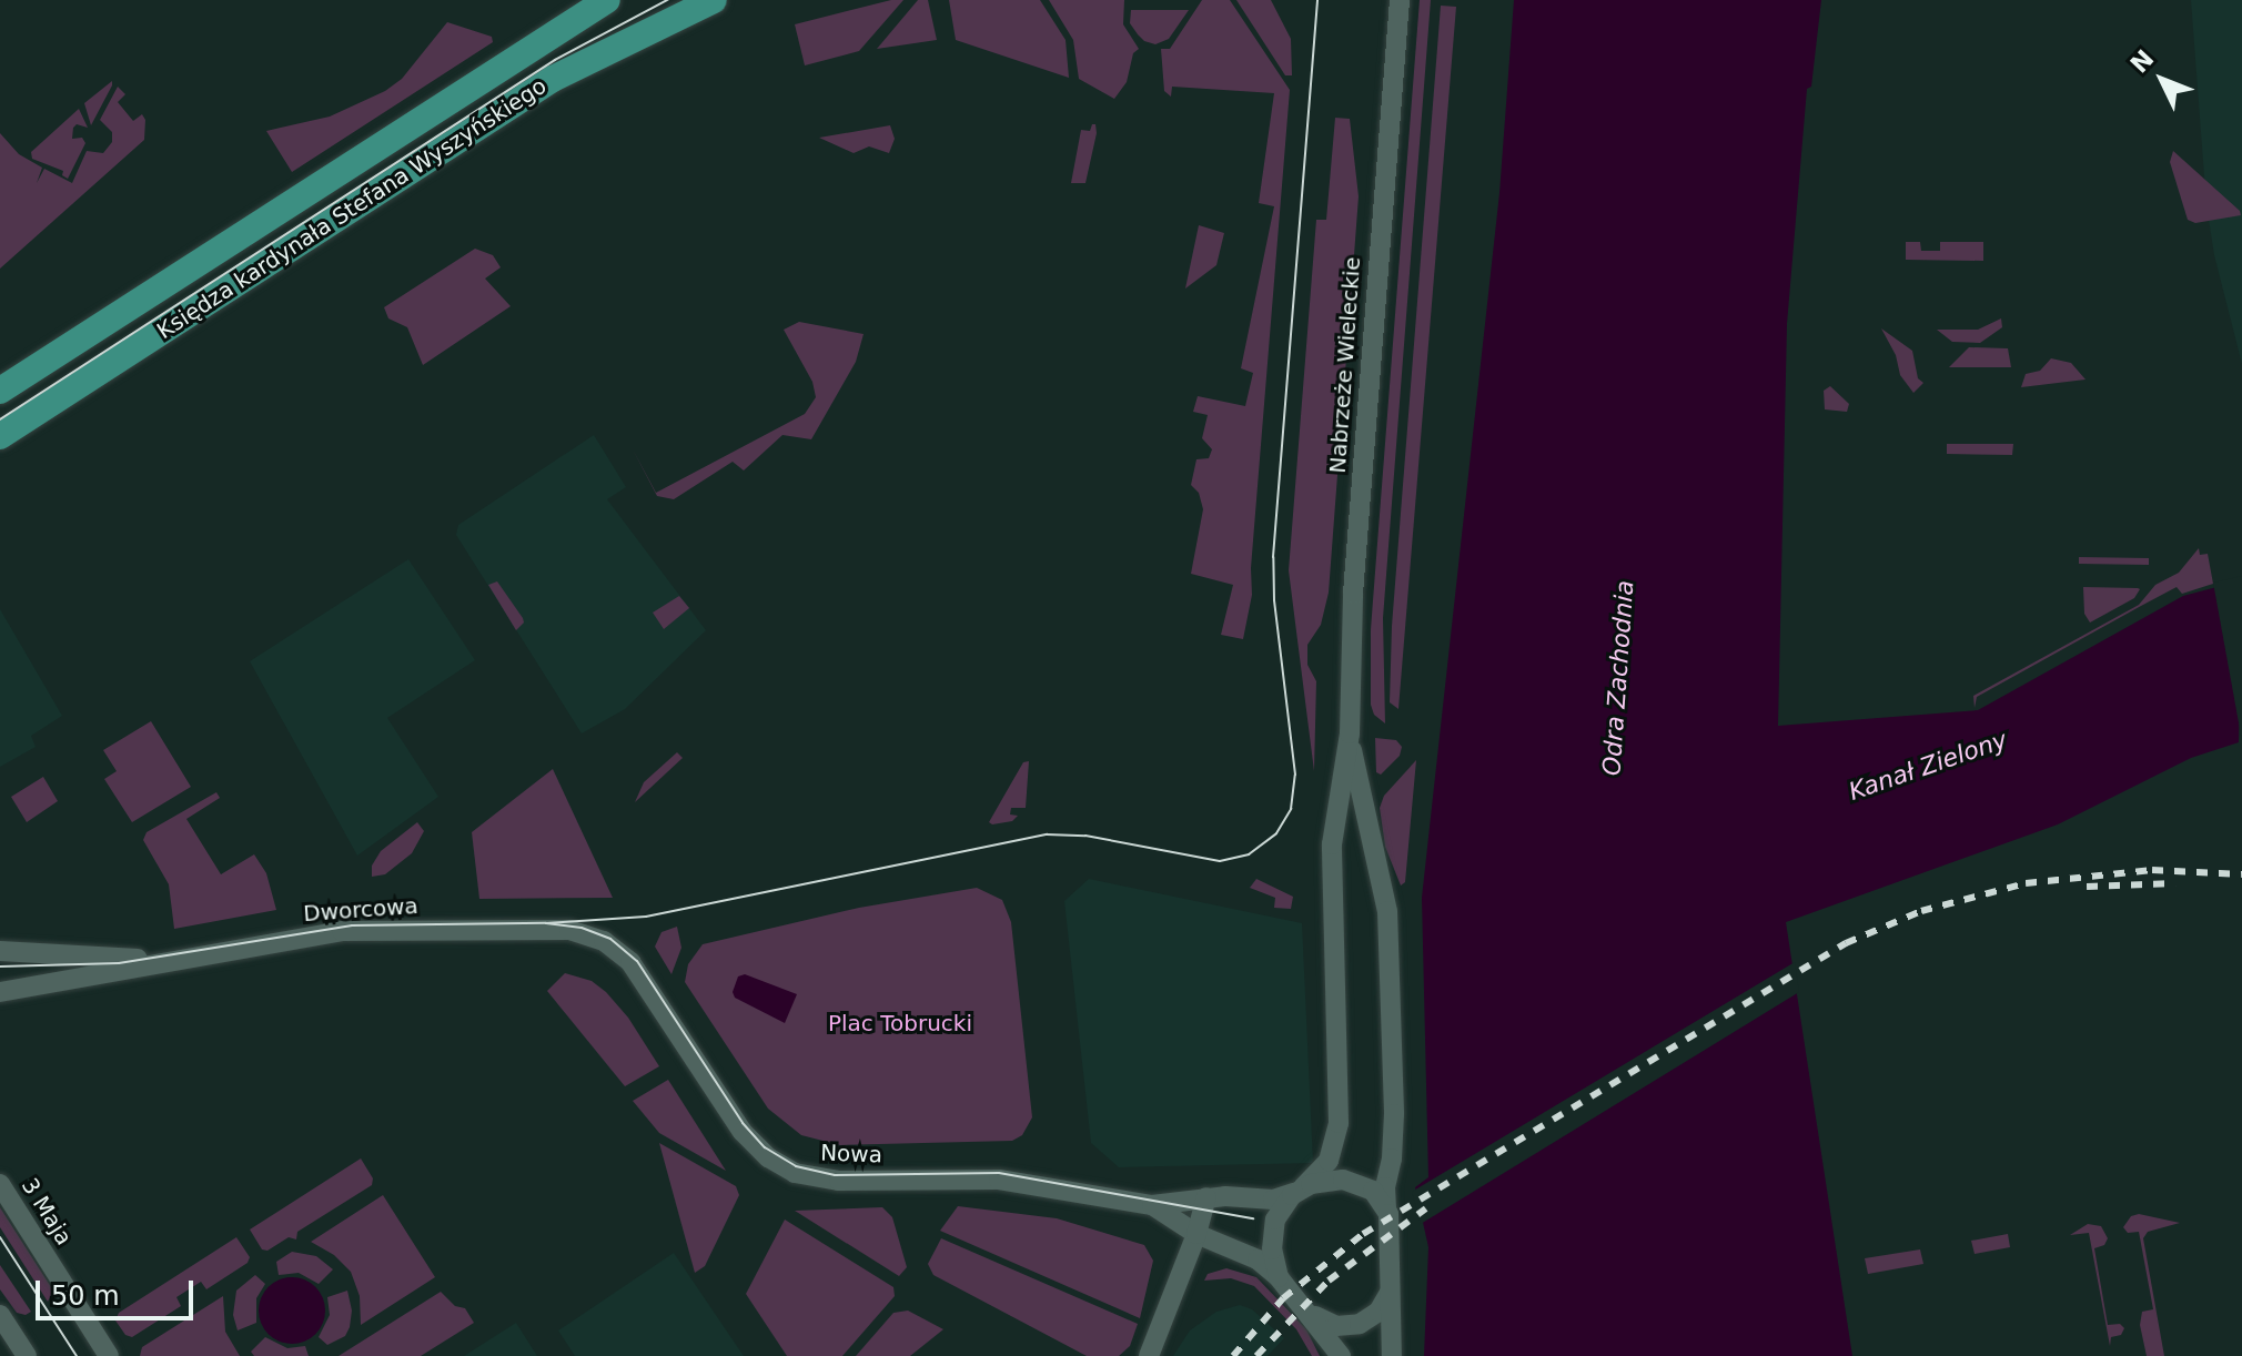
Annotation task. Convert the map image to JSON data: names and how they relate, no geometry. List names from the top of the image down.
{
  "streets": {
    "main road": ["Księdza kardynała Stefana Wyszyńskiego"],
    "street": [
      "Nabrzeże Wieleckie",
      "Dworcowa",
      "Nowa",
      "3 Maja"
    ]
  },
  "crossings": [
    ["Nabrzeże Wieleckie", "Nowa"],
    ["Dworcowa", "Nowa"]
  ],
  "water": ["Odra Zachodnia", "Kanał Zielony"],
  "parks": ["Plac Tobrucki"],
  "scale_bar": "50 m",
  "north": "top left"
}
